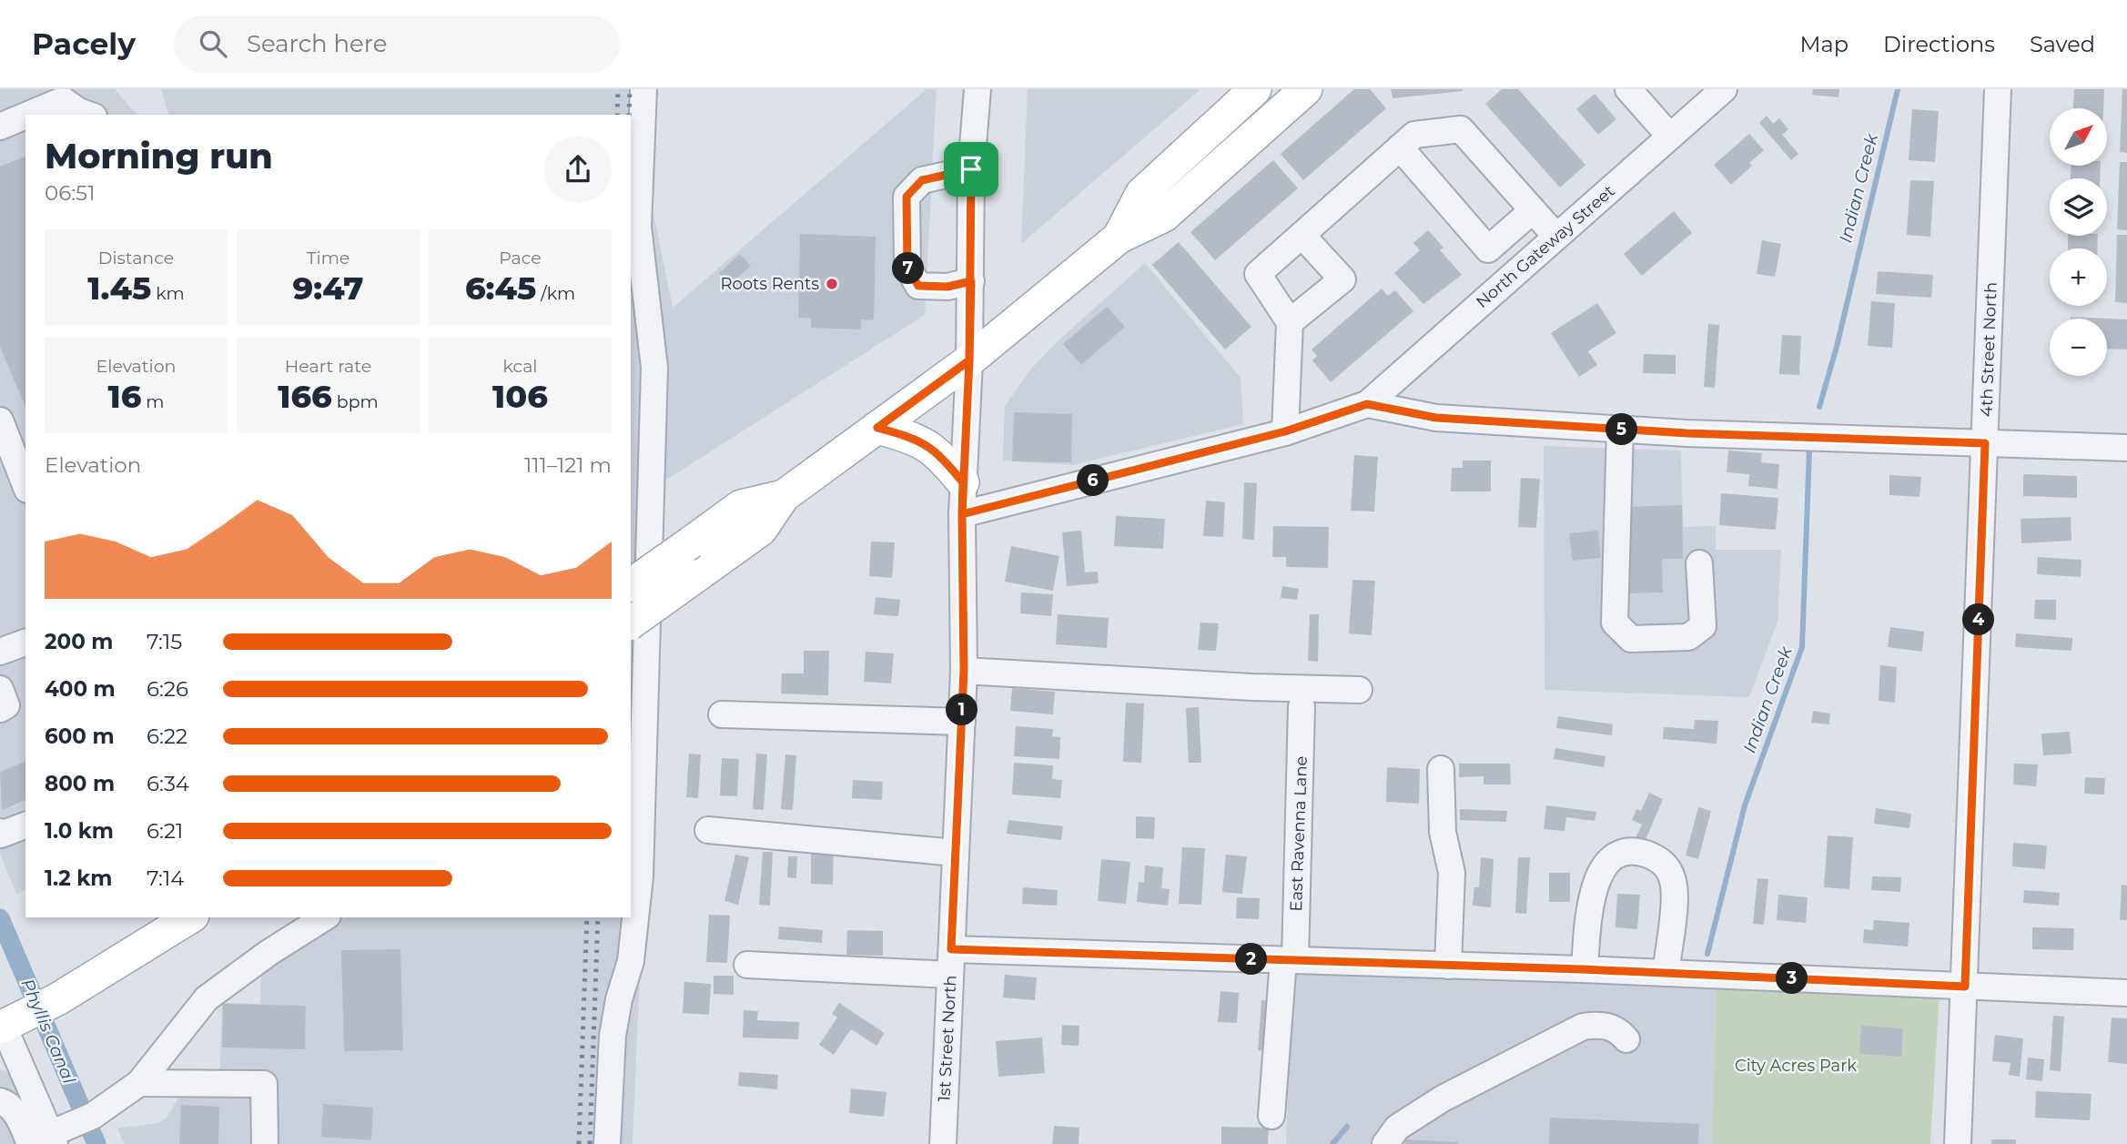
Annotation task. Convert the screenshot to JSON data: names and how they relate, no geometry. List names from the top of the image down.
{
  "streets": {
    "street": [
      "North Gateway Street",
      "4th Street North",
      "East Ravenna Lane",
      "1st Street North"
    ]
  },
  "water": ["Indian Creek", "Phyllis Canal"],
  "parks": ["City Acres Park"],
  "places": ["Roots Rents"],
  "north": "top right",
  "page": {
    "header": "Pacely",
    "search": "Search here",
    "nav": ["Map", "Directions", "Saved"],
    "map_buttons": ["+", "−"],
    "heading": ["Morning run", "06:51"],
    "stats": [
      ["Distance", "1.45 km"],
      ["Time", "9:47"],
      ["Pace", "6:45 /km"],
      ["Elevation", "16 m"],
      ["Heart rate", "166 bpm"],
      ["kcal", "106"]
    ],
    "pins": [
      "7",
      "5",
      "6",
      "4",
      "1",
      "2",
      "3"
    ],
    "chart": ["Elevation", "111–121 m"],
    "list": [
      {
        "name": "200 m",
        "note": "7:15"
      },
      {
        "name": "400 m",
        "note": "6:26"
      },
      {
        "name": "600 m",
        "note": "6:22"
      },
      {
        "name": "800 m",
        "note": "6:34"
      },
      {
        "name": "1.0 km",
        "note": "6:21"
      },
      {
        "name": "1.2 km",
        "note": "7:14"
      }
    ]
  }
}
